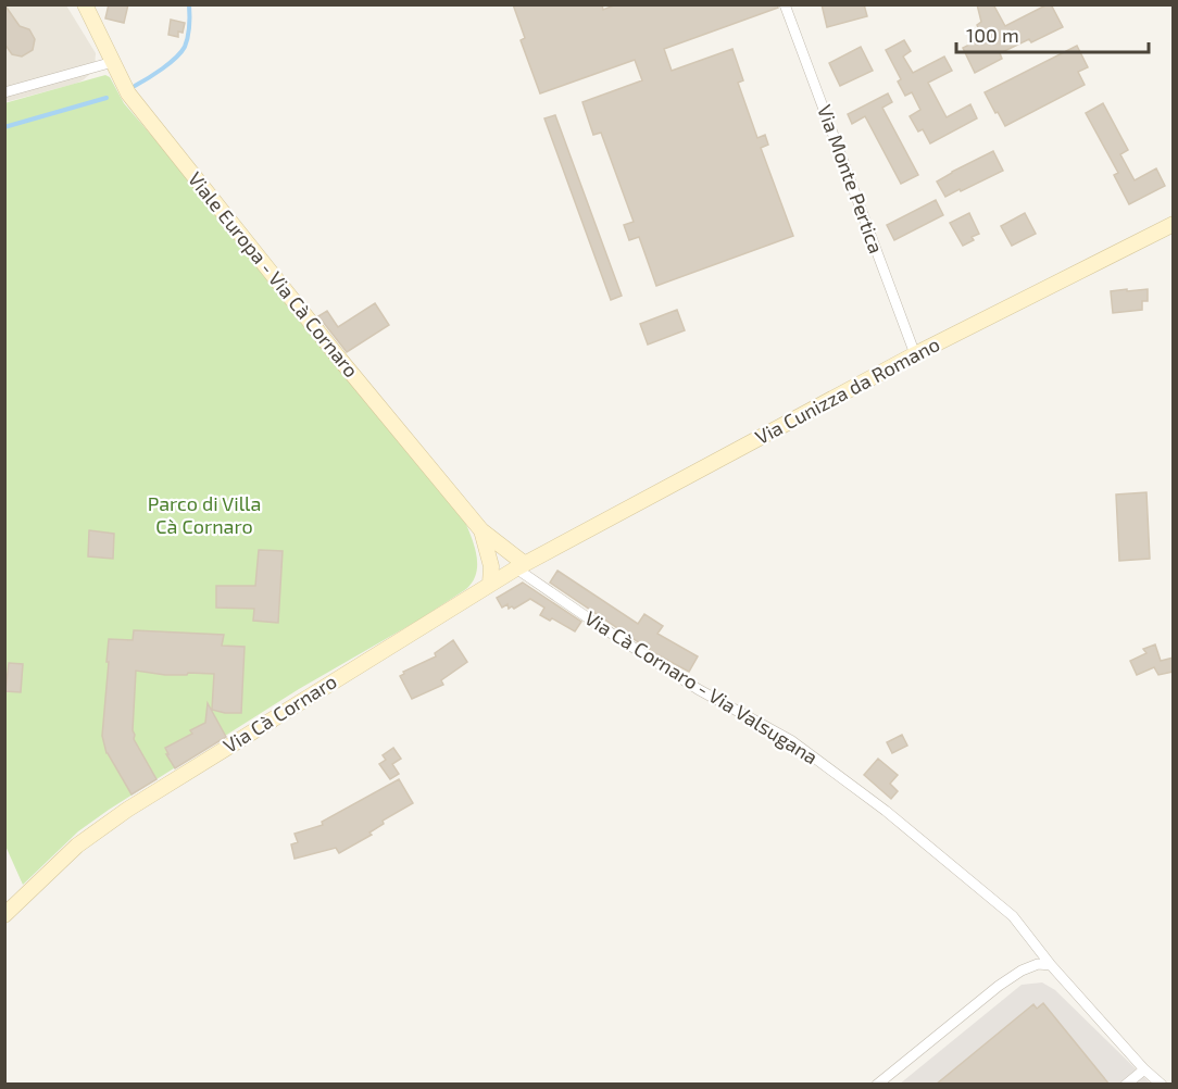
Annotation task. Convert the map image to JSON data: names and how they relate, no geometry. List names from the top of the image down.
{
  "streets": {
    "main road": ["Viale Europa - Via Cà Cornaro", "Via Cunizza da Romano", "Via Cà Cornaro"],
    "street": ["Via Monte Pertica", "Via Cà Cornaro - Via Valsugana"]
  },
  "crossings": [
    ["Via Monte Pertica", "Via Cunizza da Romano"],
    ["Via Cunizza da Romano", "Via Cà Cornaro - Via Valsugana"],
    ["Via Cunizza da Romano", "Via Cà Cornaro"],
    ["Via Cà Cornaro - Via Valsugana", "Via Cà Cornaro"]
  ],
  "parks": ["Parco di Villa Cà Cornaro"],
  "scale_bar": "100 m"
}
